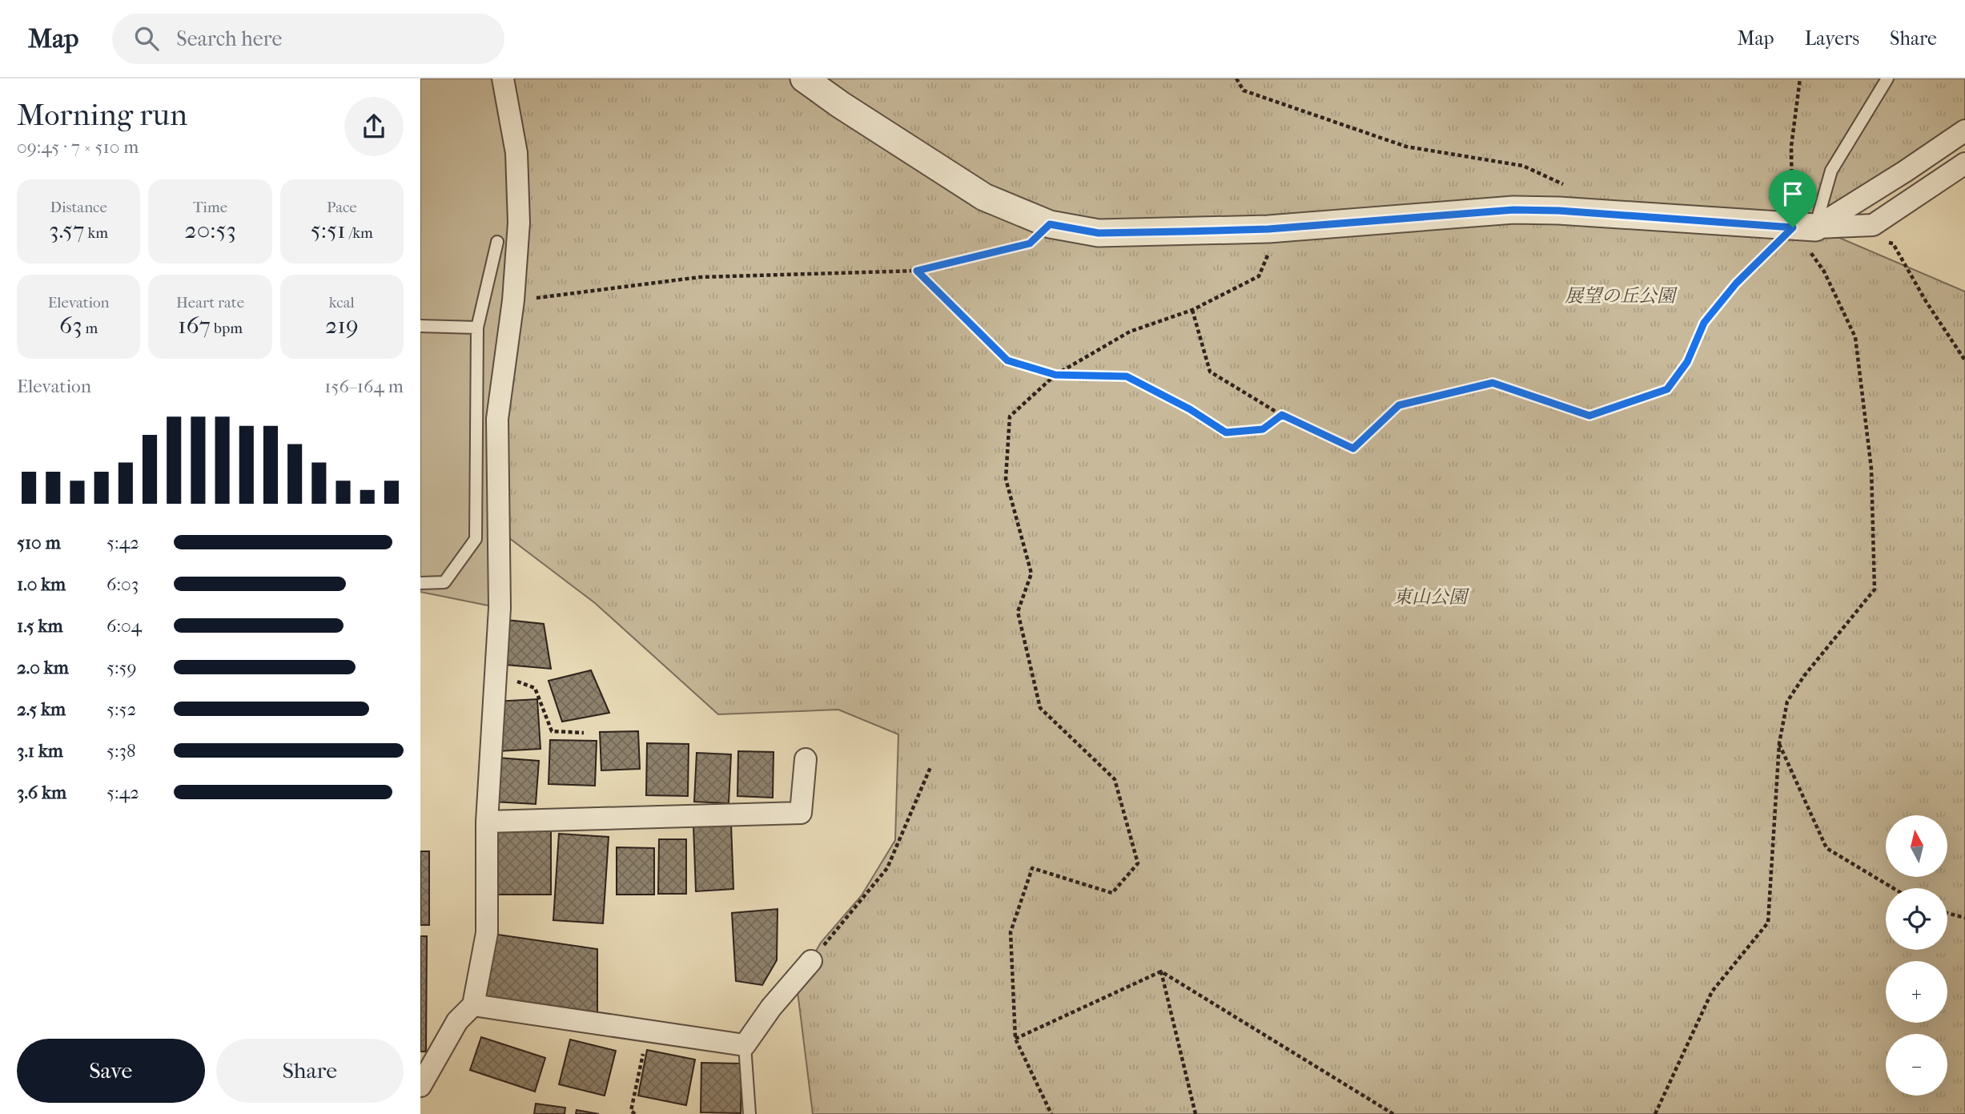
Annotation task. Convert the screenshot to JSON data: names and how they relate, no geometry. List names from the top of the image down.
{
  "parks": ["展望の丘公園", "東山公園"],
  "north": "top",
  "page": {
    "header": "Map",
    "search": "Search here",
    "nav": ["Map", "Layers", "Share"],
    "heading": ["Morning run", "09:45 · 7 × 510 m"],
    "stats": [
      ["Distance", "3.57 km"],
      ["Time", "20:53"],
      ["Pace", "5:51 /km"],
      ["Elevation", "63 m"],
      ["Heart rate", "167 bpm"],
      ["kcal", "219"]
    ],
    "chart": ["Elevation", "156–164 m"],
    "list": [
      {
        "name": "510 m",
        "note": "5:42"
      },
      {
        "name": "1.0 km",
        "note": "6:03"
      },
      {
        "name": "1.5 km",
        "note": "6:04"
      },
      {
        "name": "2.0 km",
        "note": "5:59"
      },
      {
        "name": "2.5 km",
        "note": "5:52"
      },
      {
        "name": "3.1 km",
        "note": "5:38"
      },
      {
        "name": "3.6 km",
        "note": "5:42"
      }
    ],
    "map_buttons": ["+", "−"],
    "buttons": ["Save", "Share"]
  }
}
